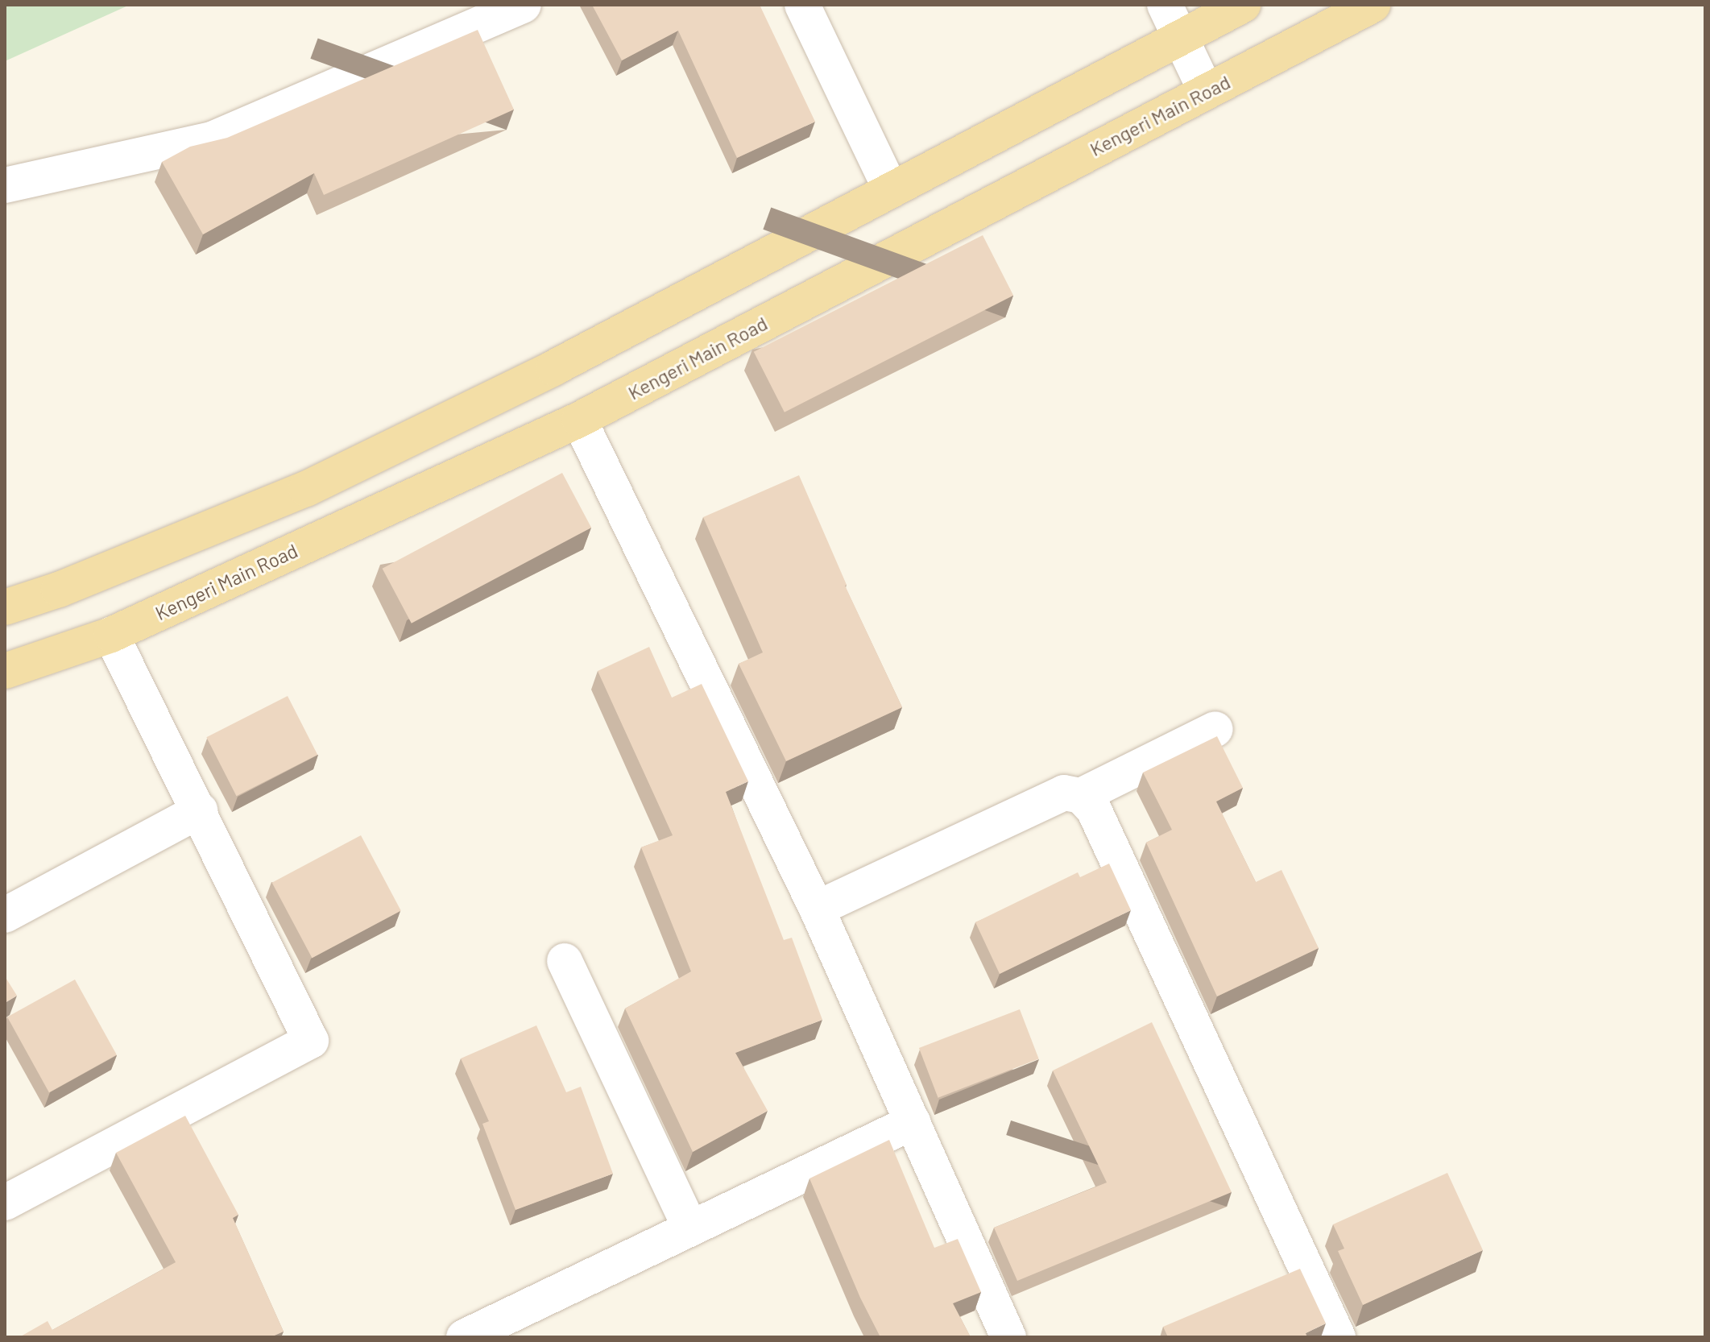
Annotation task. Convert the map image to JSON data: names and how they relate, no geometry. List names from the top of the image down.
{
  "streets": {
    "main road": ["Kengeri Main Road"]
  }
}
